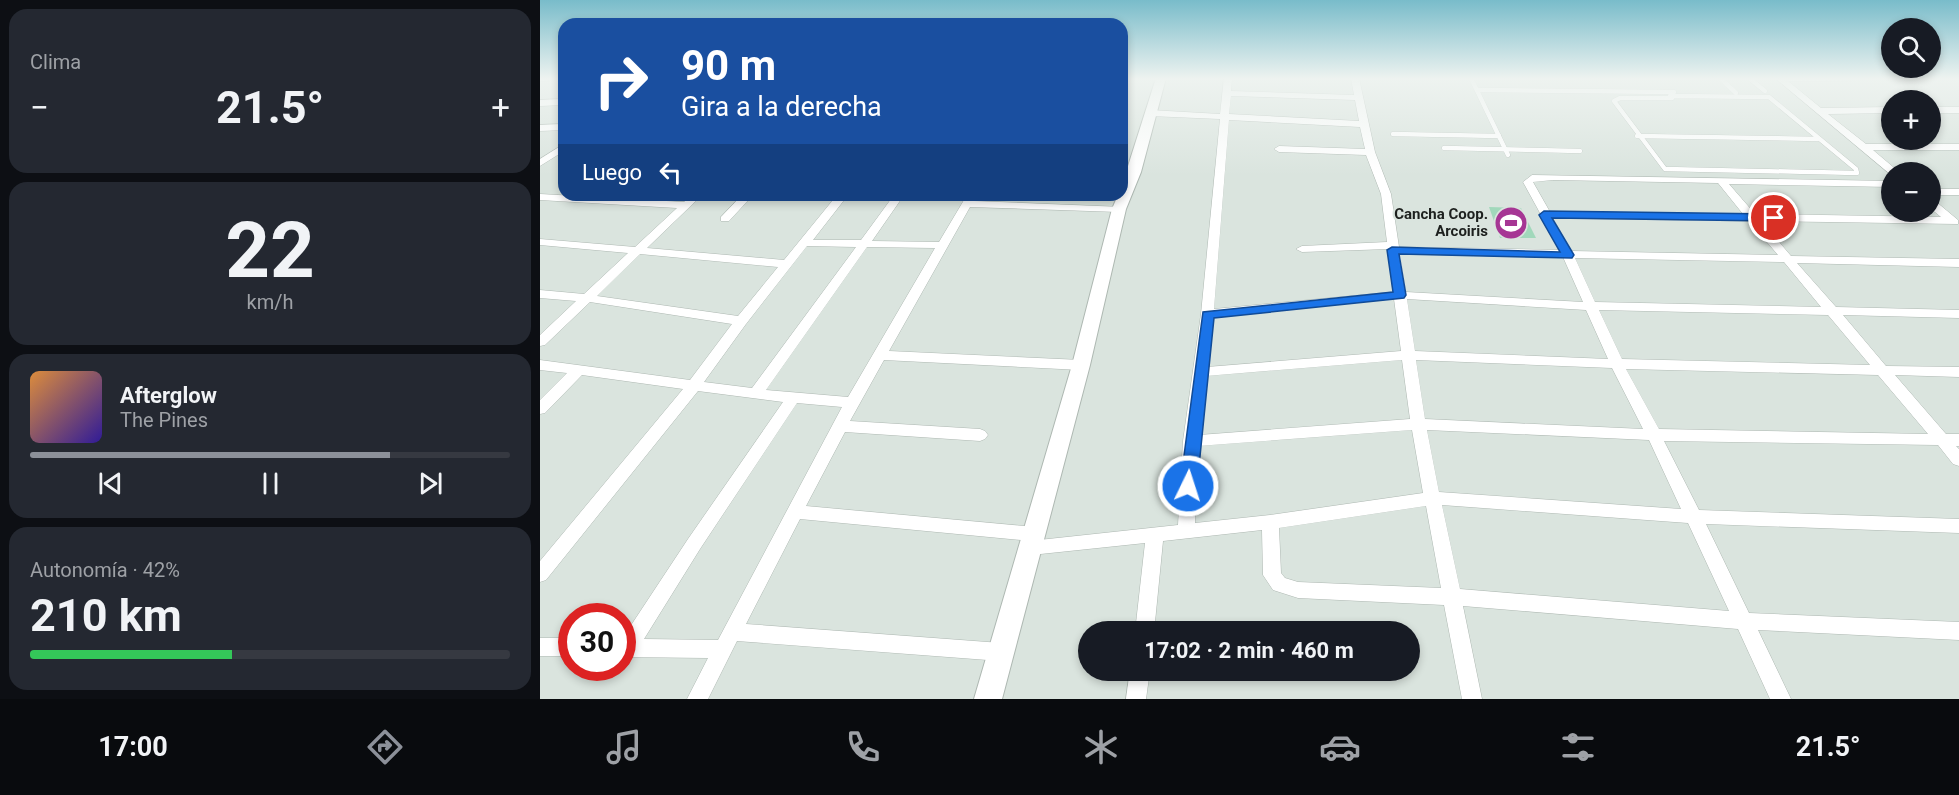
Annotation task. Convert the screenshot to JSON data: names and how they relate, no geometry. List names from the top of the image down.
{
  "places": {
    "sports": ["Cancha Coop. Arcoiris"]
  },
  "page": {
    "tile": [
      "Clima",
      ["22", "km/h"],
      ["Autonomía · 42%", "210 km"]
    ],
    "map_buttons": ["+", "−"],
    "turn": ["90 m", "Gira a la derecha"],
    "heat": ["−", "21.5°", "+"],
    "then": "Luego",
    "song": ["Afterglow", "The Pines"],
    "limit": "30",
    "trip": "17:02 · 2 min · 460 m",
    "tabs": ["17:00", "21.5°"]
  }
}
